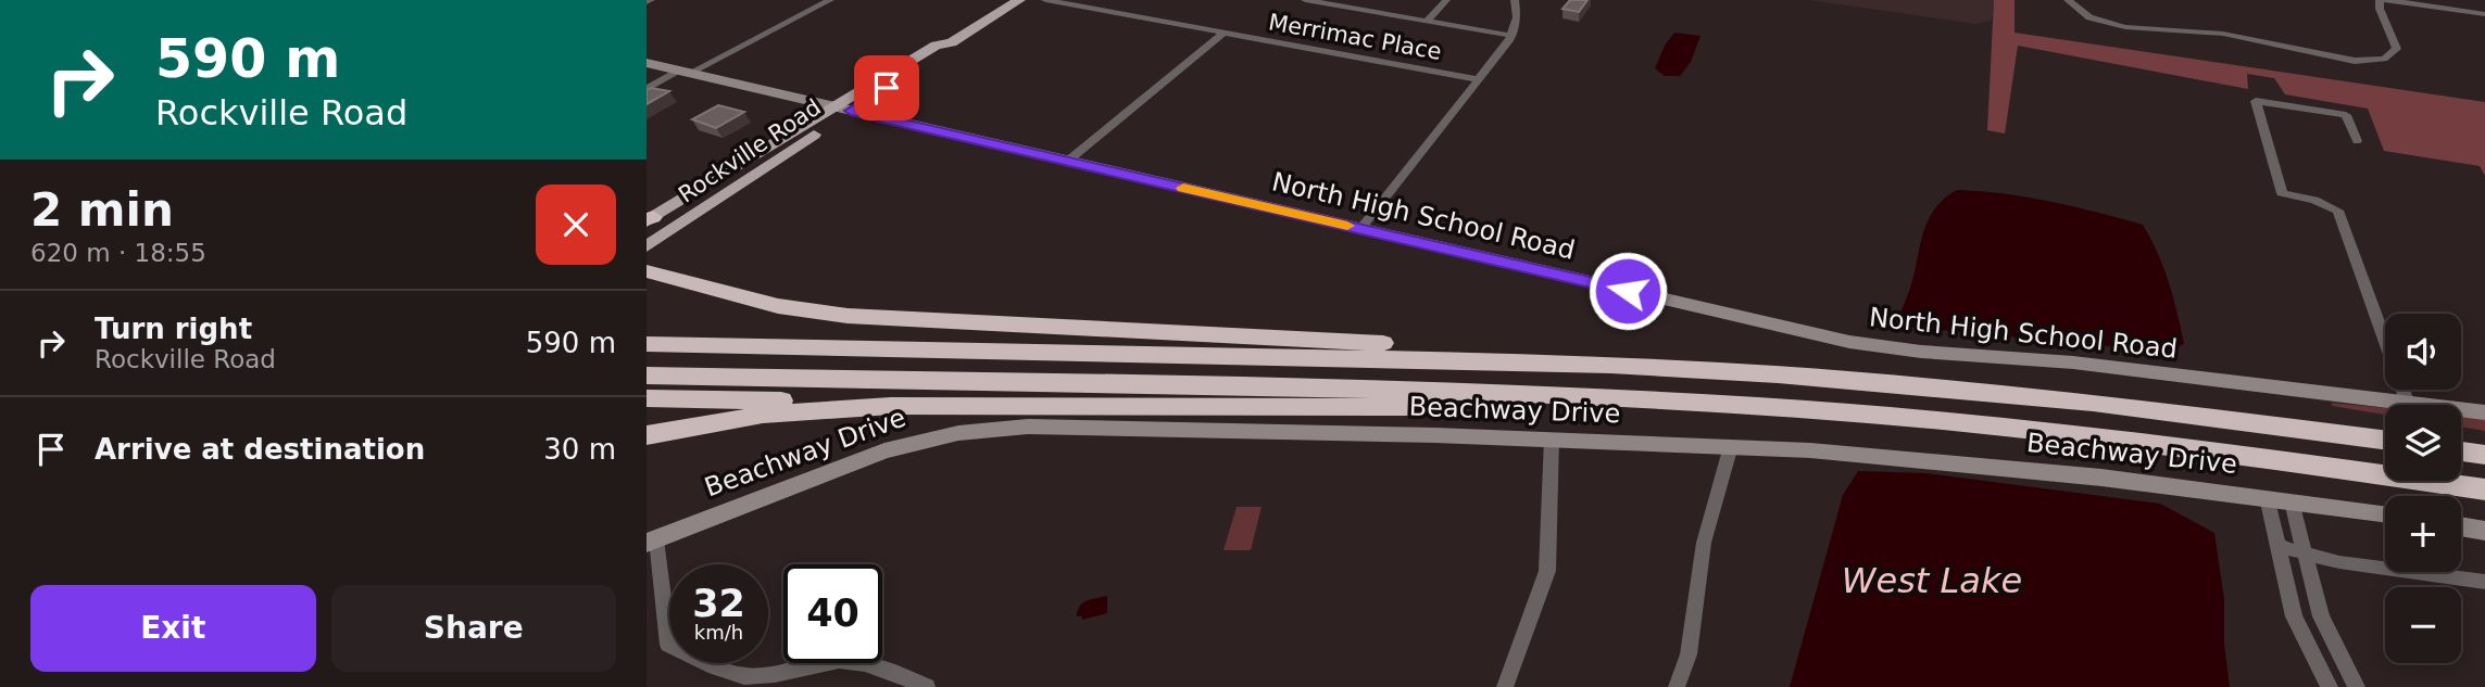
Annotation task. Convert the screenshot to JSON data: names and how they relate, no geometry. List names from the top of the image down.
{
  "streets": {
    "main road": ["Rockville Road"],
    "street": ["Merrimac Place", "North High School Road", "Beachway Drive"]
  },
  "crossings": [
    ["Rockville Road", "North High School Road"]
  ],
  "water": ["West Lake"],
  "page": {
    "turn": ["590 m", "Rockville Road"],
    "heading": ["2 min", "620 m · 18:55"],
    "list": [
      {
        "name": "Turn right",
        "note": "Rockville Road",
        "value": "590 m"
      },
      {
        "name": "Arrive at destination",
        "value": "30 m"
      }
    ],
    "map_buttons": ["+", "−"],
    "speed": "32 km/h",
    "limit": "40",
    "buttons": ["Exit", "Share"]
  }
}
